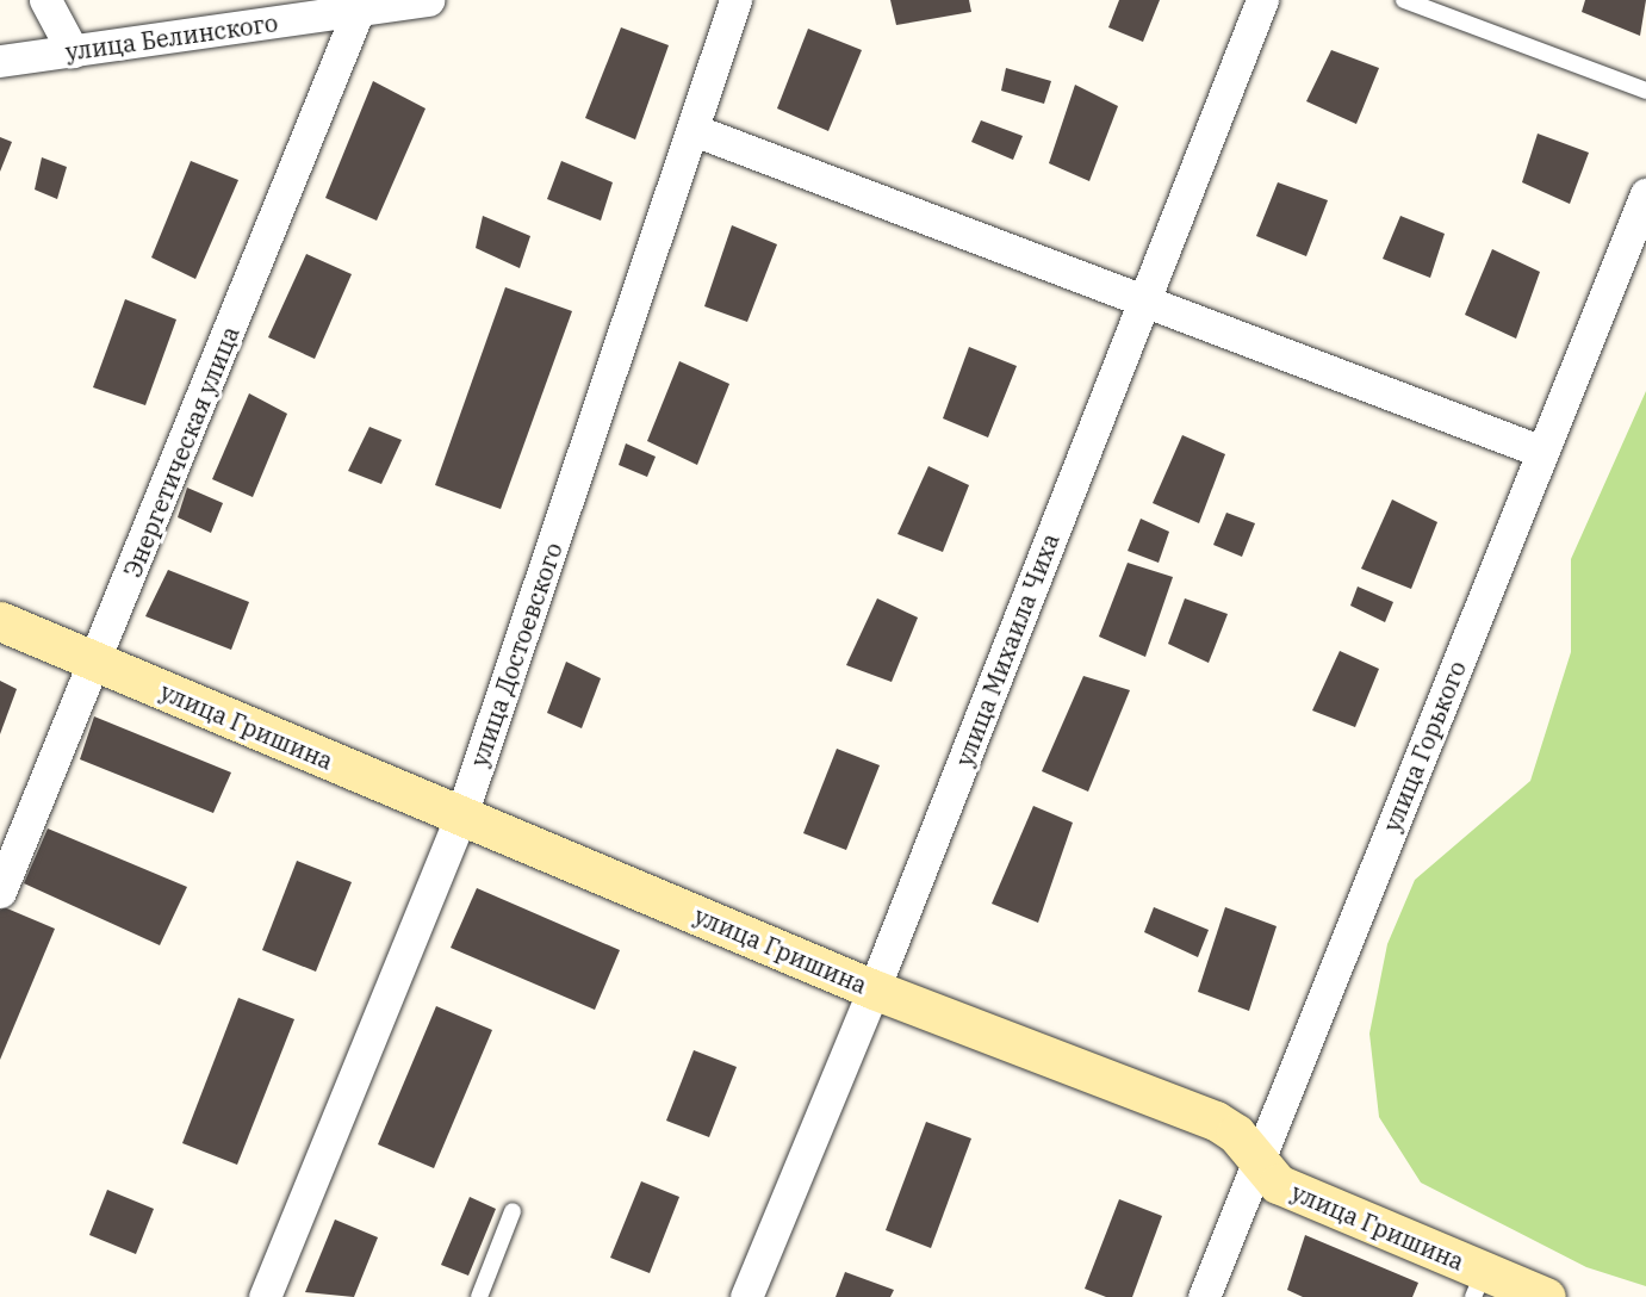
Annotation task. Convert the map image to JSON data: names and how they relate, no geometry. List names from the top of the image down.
{
  "streets": {
    "street": [
      "улица Белинского",
      "Энергетическая улица",
      "улица Михаила Чиха",
      "улица Достоевского",
      "улица Гришина",
      "улица Горького"
    ]
  },
  "crossings": [
    ["улица Белинского", "Энергетическая улица"],
    ["Энергетическая улица", "улица Гришина"],
    ["улица Михаила Чиха", "улица Гришина"],
    ["улица Достоевского", "улица Гришина"],
    ["улица Гришина", "улица Горького"]
  ]
}
